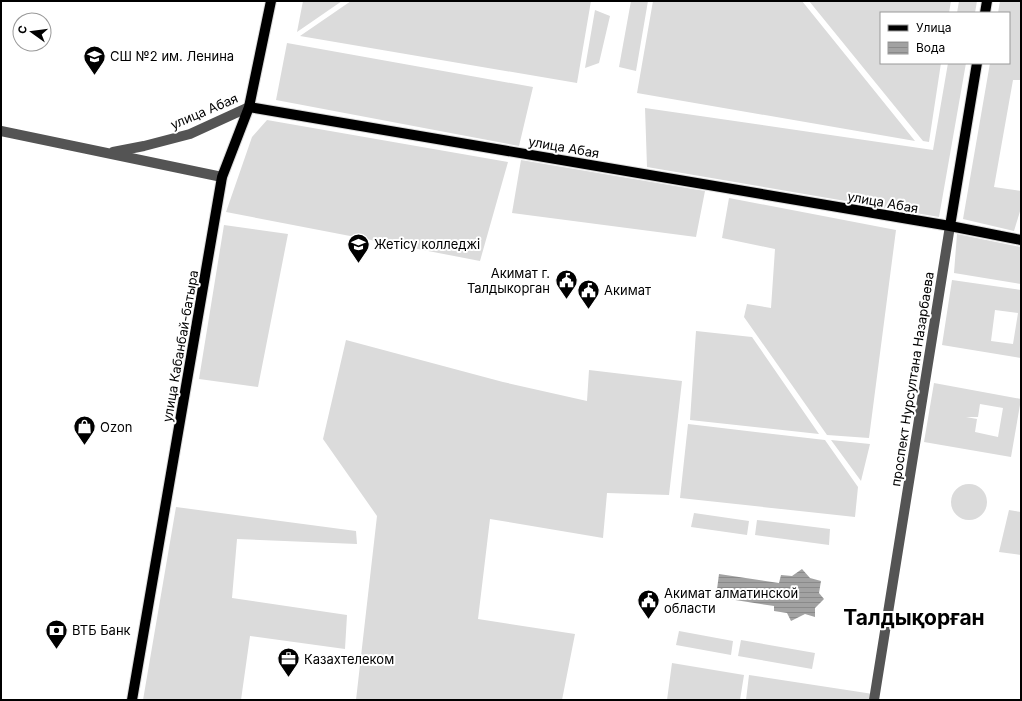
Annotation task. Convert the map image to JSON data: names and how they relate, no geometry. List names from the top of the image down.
{
  "streets": {
    "main road": ["улица Абая", "улица Кабанбай-батыра", "проспект Нурсултана Назарбаева"]
  },
  "crossings": [
    ["улица Абая", "улица Кабанбай-батыра"],
    ["улица Абая", "проспект Нурсултана Назарбаева"]
  ],
  "districts": ["Талдықорған"],
  "places": {
    "school or university": ["СШ №2 им. Ленина", "Жетісу колледжі"],
    "public building": ["Акимат г. Талдыкорган", "Акимат", "Акимат алматинской области"],
    "shop": ["Ozon"],
    "bank": ["ВТБ Банк"],
    "office": ["Казахтелеком"]
  },
  "legend": ["Улица", "Вода"],
  "north": "left"
}
